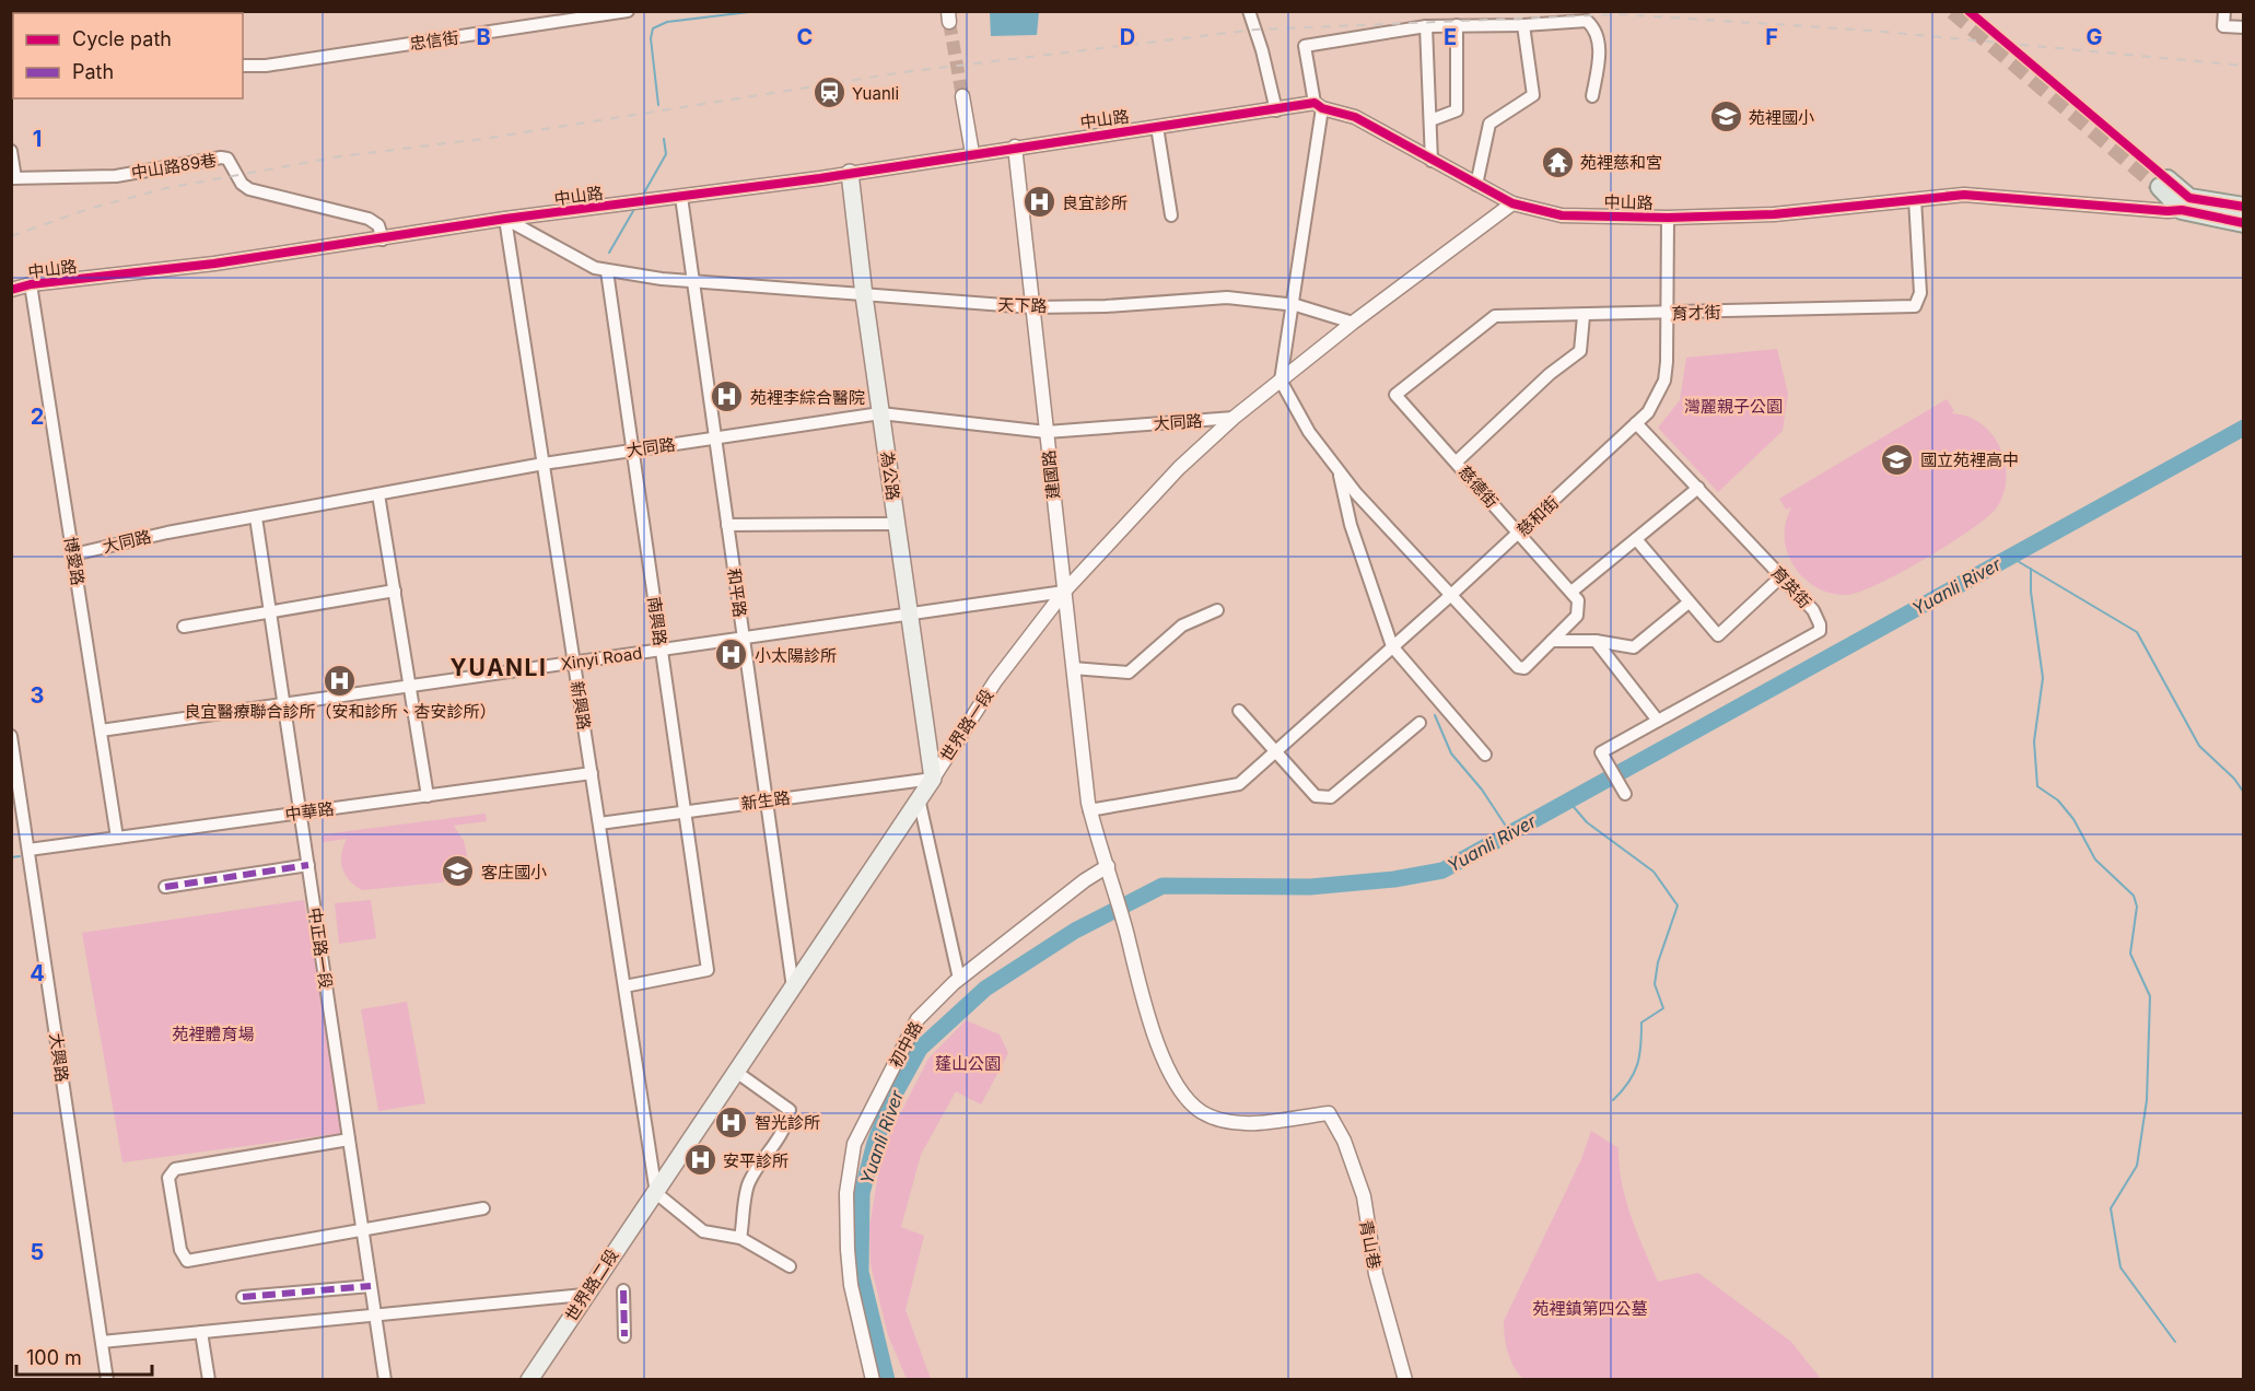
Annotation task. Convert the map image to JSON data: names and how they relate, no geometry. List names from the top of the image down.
{
  "streets": {
    "main road": ["為公路", "世界路一段", "世界路二段"],
    "street": [
      "忠信街",
      "中山路",
      "中山路89巷",
      "天下路",
      "育才街",
      "大同路",
      "建國路",
      "慈德街",
      "慈和街",
      "博愛路",
      "育英街",
      "和平路",
      "南興路",
      "Xinyi Road",
      "新興路",
      "新生路",
      "中華路",
      "中正路一段",
      "初中路",
      "大興路",
      "青山巷"
    ]
  },
  "crossings": [
    ["中山路", "中山路89巷"],
    ["中山路", "天下路"],
    ["中山路", "育才街"],
    ["中山路", "建國路"],
    ["中山路", "為公路"],
    ["中山路", "慈和街"],
    ["中山路", "博愛路"],
    ["中山路", "和平路"],
    ["中山路", "新興路"],
    ["天下路", "建國路"],
    ["天下路", "為公路"],
    ["天下路", "和平路"],
    ["天下路", "南興路"],
    ["天下路", "新興路"],
    ["天下路", "世界路一段"],
    ["育才街", "慈德街"],
    ["育才街", "慈和街"],
    ["大同路", "建國路"],
    ["大同路", "為公路"],
    ["大同路", "博愛路"],
    ["大同路", "和平路"],
    ["大同路", "南興路"],
    ["大同路", "新興路"],
    ["大同路", "世界路一段"],
    ["大同路", "中正路一段"],
    ["建國路", "慈和街"],
    ["建國路", "Xinyi Road"],
    ["建國路", "世界路一段"],
    ["建國路", "初中路"],
    ["建國路", "青山巷"],
    ["為公路", "Xinyi Road"],
    ["為公路", "世界路一段"],
    ["為公路", "新生路"],
    ["慈德街", "慈和街"],
    ["慈和街", "育英街"],
    ["博愛路", "Xinyi Road"],
    ["博愛路", "中華路"],
    ["和平路", "Xinyi Road"],
    ["和平路", "世界路一段"],
    ["和平路", "新生路"],
    ["南興路", "Xinyi Road"],
    ["南興路", "新興路"],
    ["南興路", "新生路"],
    ["Xinyi Road", "新興路"],
    ["Xinyi Road", "世界路一段"],
    ["Xinyi Road", "中正路一段"],
    ["新興路", "世界路一段"],
    ["新興路", "新生路"],
    ["新興路", "中華路"],
    ["新興路", "世界路二段"],
    ["世界路一段", "新生路"],
    ["世界路一段", "世界路二段"],
    ["中華路", "中正路一段"],
    ["中華路", "大興路"]
  ],
  "districts": ["YUANLI"],
  "water": ["Yuanli River"],
  "parks": [
    "灣麗親子公園",
    "苑裡體育場",
    "蓬山公園",
    "苑裡鎮第四公墓"
  ],
  "places": {
    "station": ["Yuanli"],
    "school or university": ["苑裡國小", "國立苑裡高中", "客庄國小"],
    "temple": ["苑裡慈和宮"],
    "hospital": [
      "良宜診所",
      "苑裡李綜合醫院",
      "小太陽診所",
      "良宜醫療聯合診所（安和診所、杏安診所）",
      "智光診所",
      "安平診所"
    ]
  },
  "legend": ["Cycle path", "Path"],
  "scale_bar": "100 m",
  "grid": {
    "columns": [
      "B",
      "C",
      "D",
      "E",
      "F",
      "G"
    ],
    "rows": [
      "1",
      "2",
      "3",
      "4",
      "5"
    ]
  }
}
